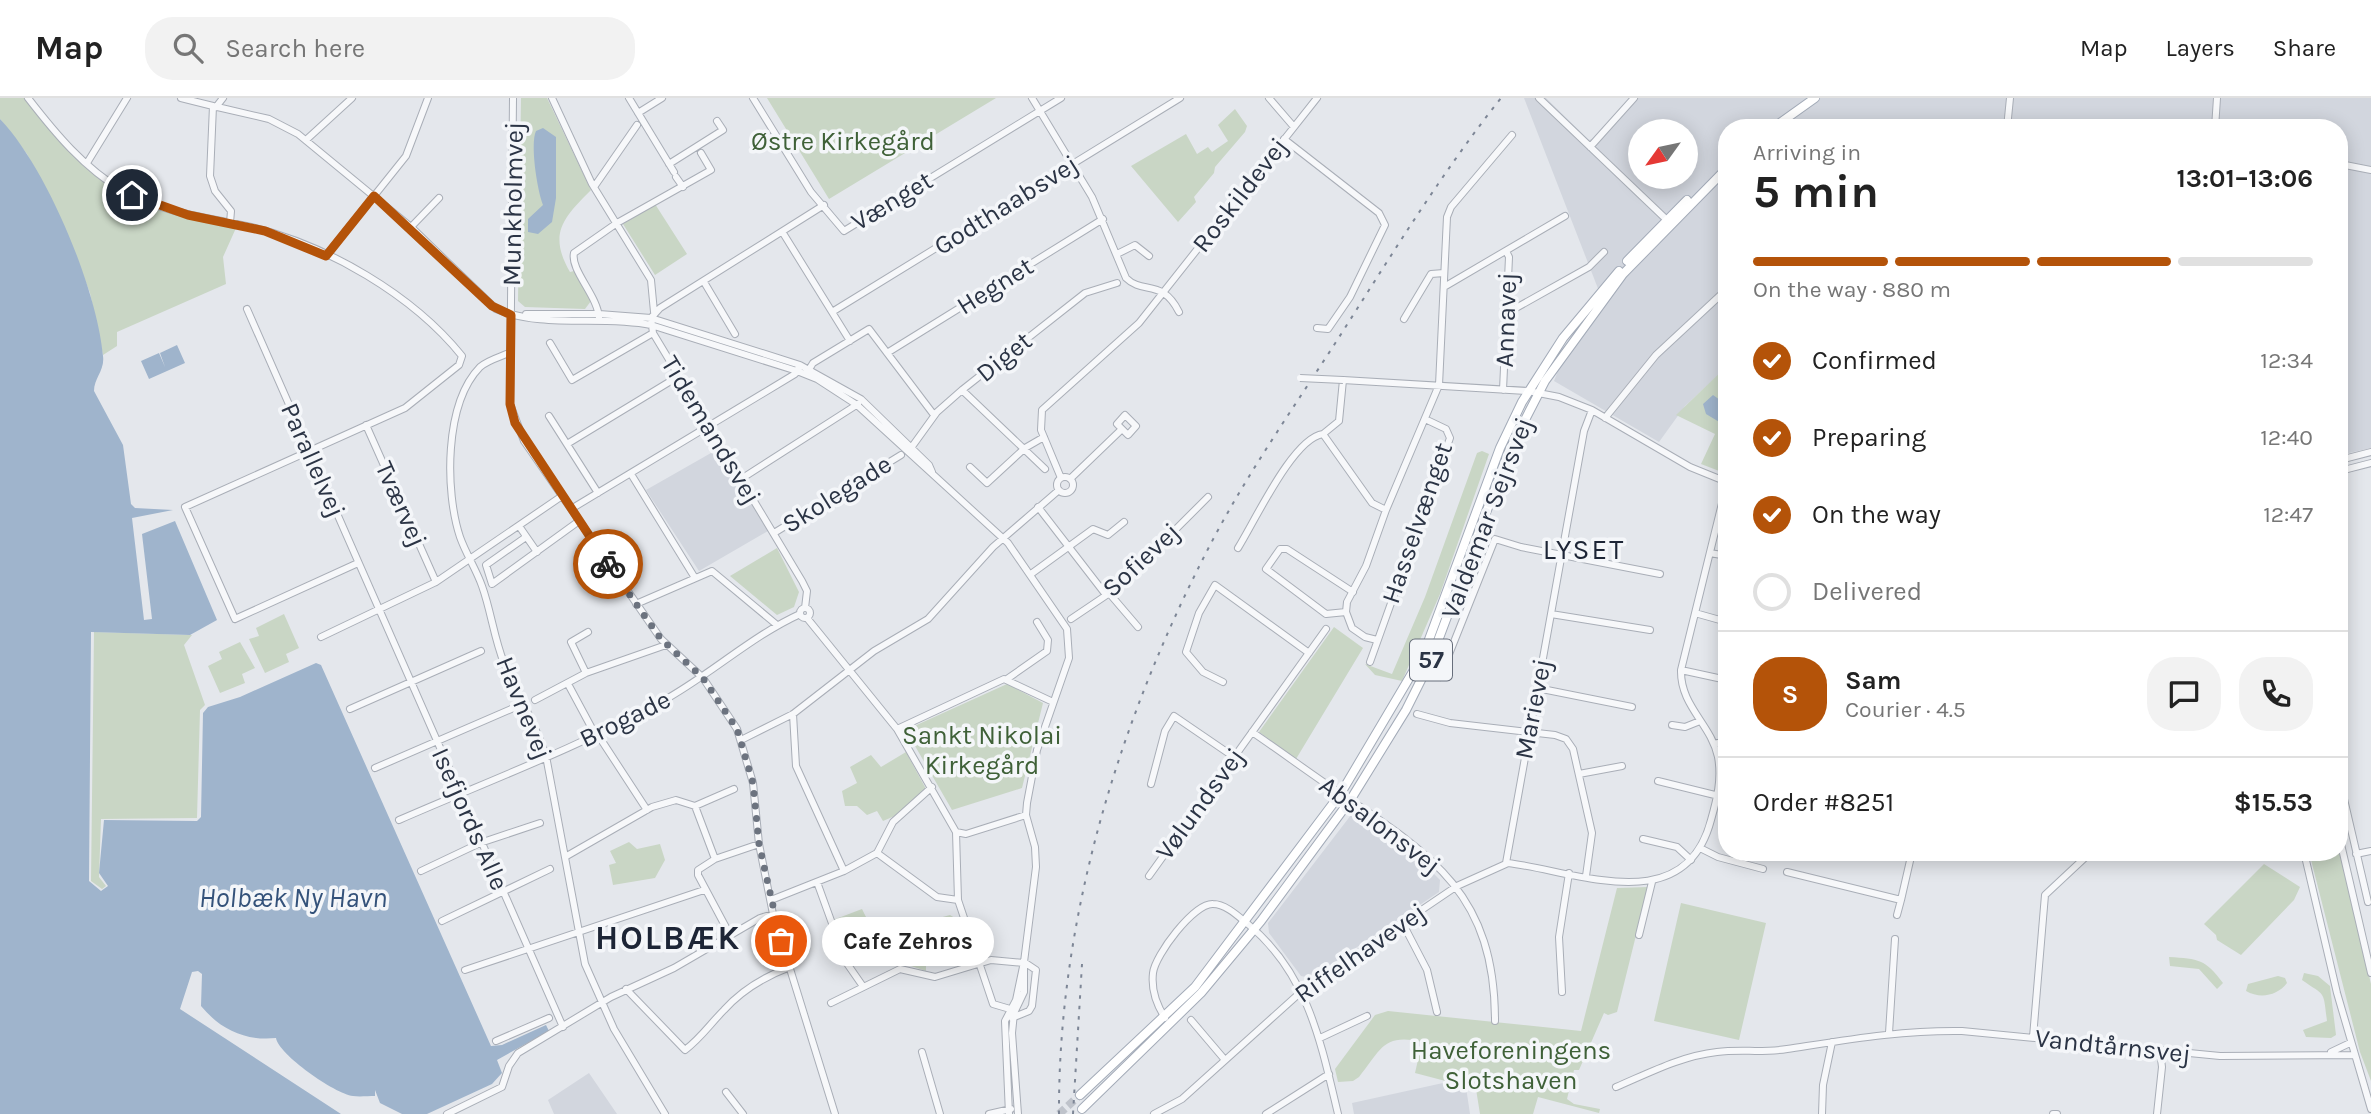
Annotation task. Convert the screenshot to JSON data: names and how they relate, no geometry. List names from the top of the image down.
{
  "streets": {
    "main road": ["Valdemar Sejrsvej", "57"],
    "street": [
      "Roskildevej",
      "Vænget",
      "Munkholmvej",
      "Godthaabsvej",
      "Hegnet",
      "Annavej",
      "Diget",
      "Tidemandsvej",
      "Parallelvej",
      "Skolegade",
      "Tværvej",
      "Hasselvænget",
      "Sofievej",
      "Havnevej",
      "Marievej",
      "Brogade",
      "Vølundsvej",
      "Isefjords Alle",
      "Absalonsvej",
      "Riffelhavevej",
      "Vandtårnsvej"
    ]
  },
  "crossings": [
    ["Munkholmvej", "Havnevej"],
    ["Munkholmvej", "Brogade"],
    ["Diget", "Skolegade"],
    ["Tidemandsvej", "Skolegade"],
    ["Parallelvej", "Isefjords Alle"],
    ["Valdemar Sejrsvej", "Absalonsvej"],
    ["Havnevej", "Brogade"],
    ["Marievej", "Riffelhavevej"],
    ["Brogade", "Isefjords Alle"],
    ["Vølundsvej", "Absalonsvej"],
    ["Absalonsvej", "Riffelhavevej"]
  ],
  "districts": ["LYSET", "HOLBÆK"],
  "water": ["Holbæk Ny Havn"],
  "parks": ["Østre Kirkegård", "Sankt Nikolai Kirkegård", "Haveforeningens Slotshaven"],
  "places": ["Cafe Zehros"],
  "north": "bottom left",
  "page": {
    "header": "Map",
    "search": "Search here",
    "nav": ["Map", "Layers", "Share"],
    "heading": ["5 min", "Arriving in", "13:01–13:06"],
    "panel": [
      "Sam",
      "Courier · 4.5",
      "Order #8251",
      "$15.53"
    ],
    "bar": "On the way · 880 m",
    "list": [
      ["Confirmed", "12:34"],
      ["Preparing", "12:40"],
      ["On the way", "12:47"],
      "Delivered"
    ],
    "round": "S",
    "bubble": "Cafe Zehros"
  }
}
